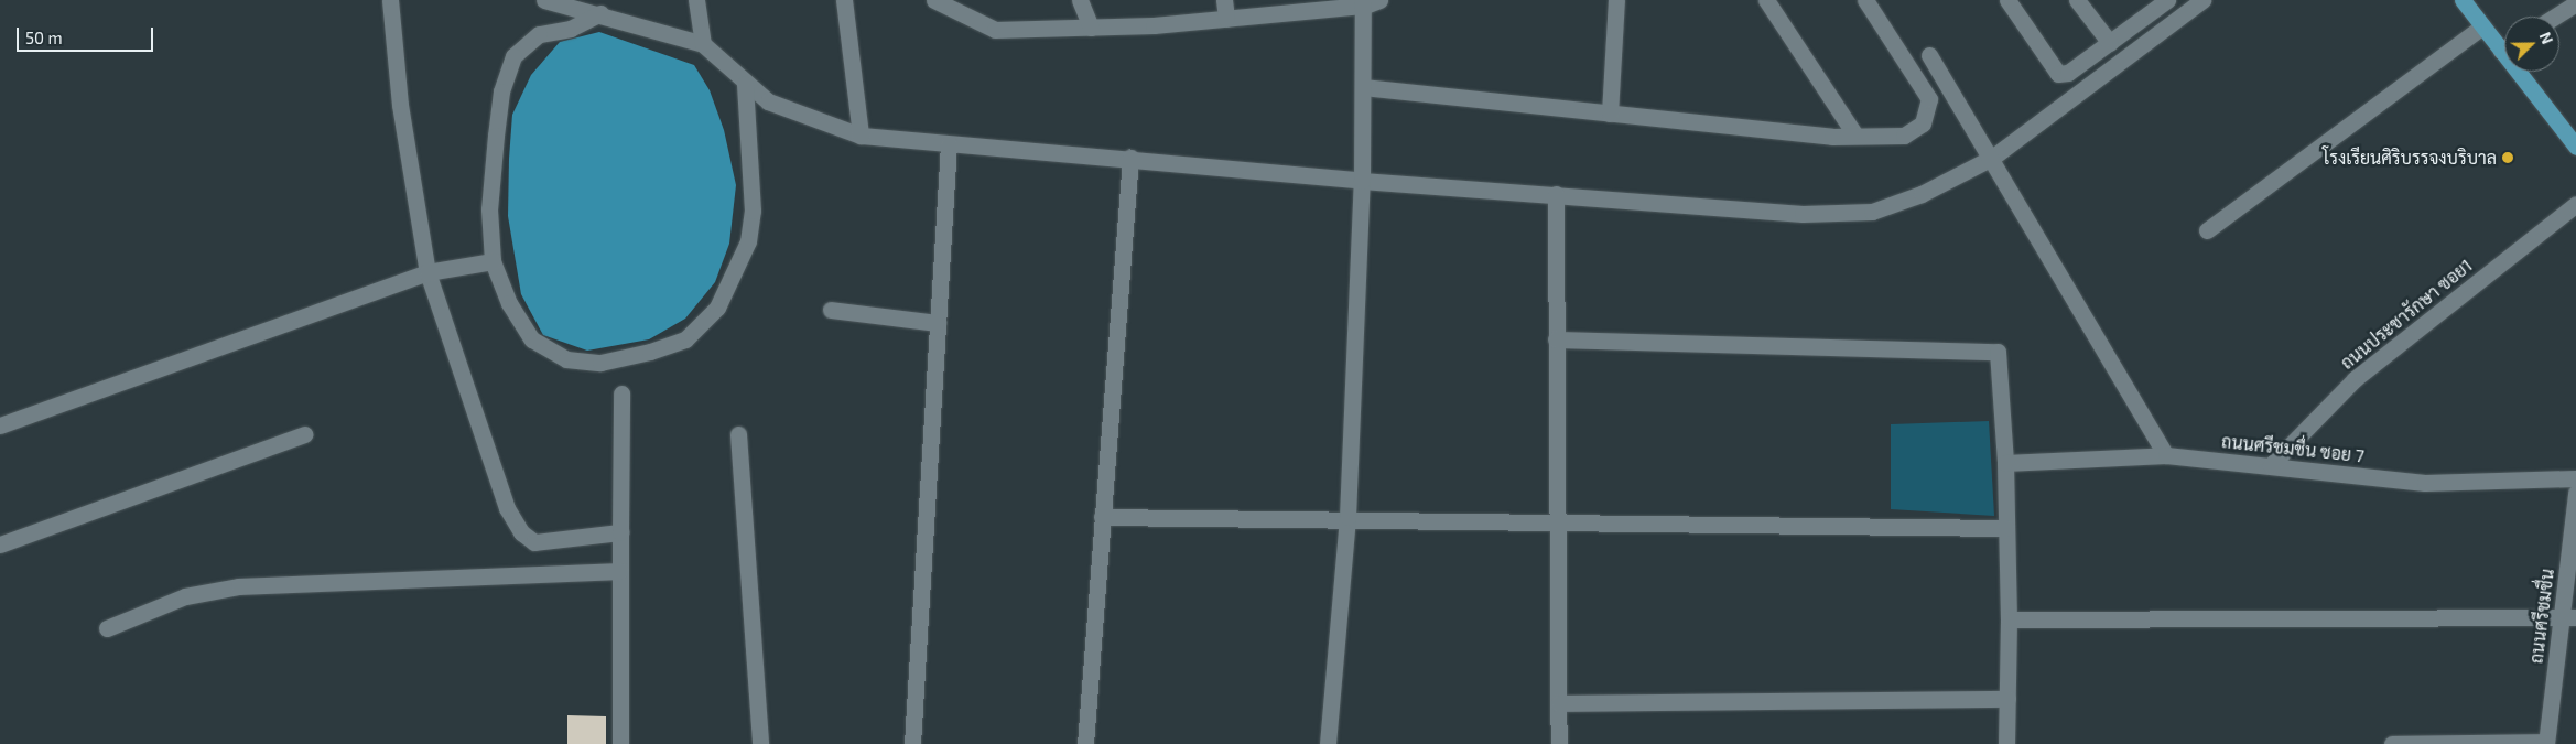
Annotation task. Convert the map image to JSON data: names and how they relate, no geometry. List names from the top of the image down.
{
  "streets": {
    "street": ["ถนนประชารักษา ซอย1", "ถนนศรีชมชื่น ซอย 7", "ถนนศรีชมชื่น"]
  },
  "crossings": [
    ["ถนนประชารักษา ซอย1", "ถนนศรีชมชื่น ซอย 7"]
  ],
  "places": ["โรงเรียนศิริบรรจงบริบาล"],
  "scale_bar": "50 m",
  "north": "top right"
}
